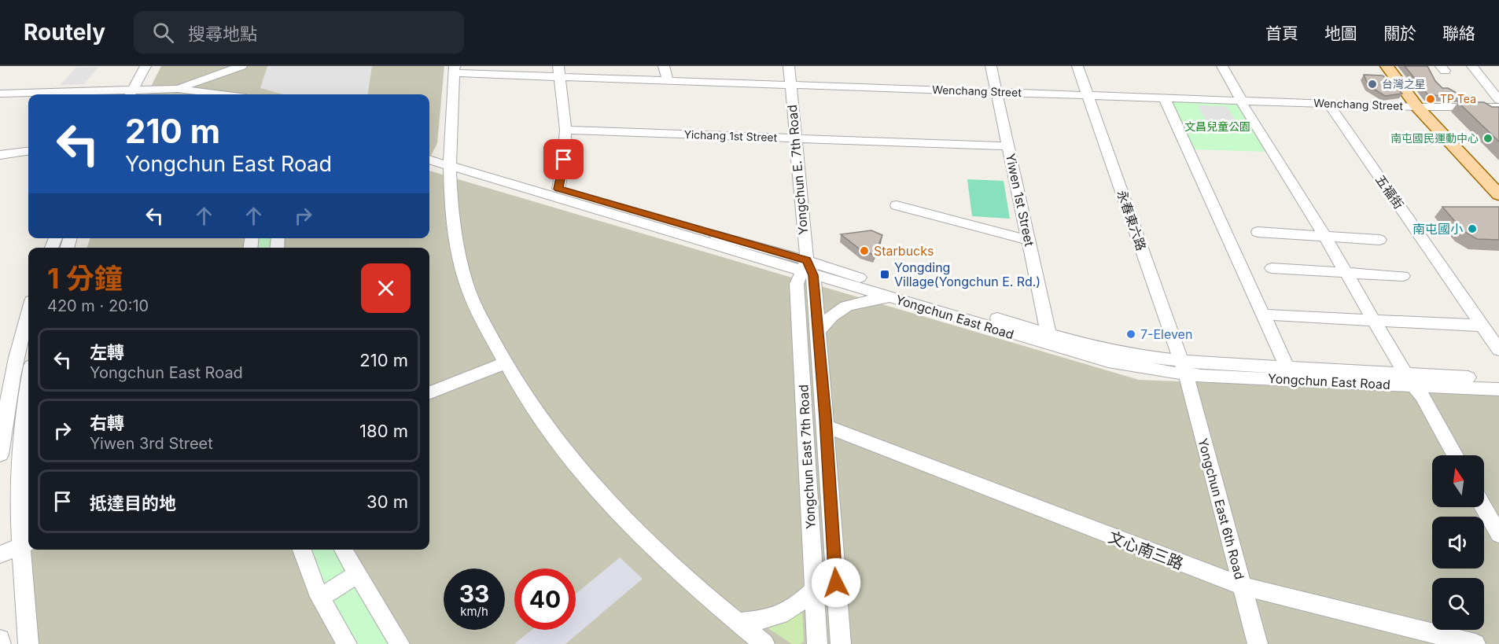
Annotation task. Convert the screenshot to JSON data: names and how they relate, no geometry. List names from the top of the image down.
{
  "streets": {
    "street": [
      "Wenchang Street",
      "Yichang 1st Street",
      "Yongchun E. 7th Road",
      "五福街",
      "Yiwen 1st Street",
      "永春東六路",
      "Yongchun East Road",
      "Yongchun East 7th Road",
      "Yongchun East 6th Road",
      "文心南三路"
    ]
  },
  "crossings": [
    ["Wenchang Street", "Yongchun E. 7th Road"],
    ["Wenchang Street", "五福街"],
    ["Wenchang Street", "Yiwen 1st Street"],
    ["Wenchang Street", "永春東六路"],
    ["Yichang 1st Street", "Yongchun E. 7th Road"],
    ["Yichang 1st Street", "Yiwen 1st Street"],
    ["Yongchun E. 7th Road", "Yongchun East Road"],
    ["Yongchun E. 7th Road", "Yongchun East 7th Road"],
    ["Yiwen 1st Street", "Yongchun East Road"],
    ["永春東六路", "Yongchun East Road"],
    ["永春東六路", "Yongchun East 6th Road"],
    ["Yongchun East Road", "Yongchun East 7th Road"],
    ["Yongchun East Road", "Yongchun East 6th Road"],
    ["Yongchun East 7th Road", "文心南三路"],
    ["Yongchun East 6th Road", "文心南三路"]
  ],
  "parks": ["文昌兒童公園"],
  "places": {
    "other": [
      "台灣之星",
      "TP Tea",
      "南屯國民運動中心",
      "南屯國小",
      "Starbucks",
      "7-Eleven"
    ],
    "transit": ["Yongding Village(Yongchun E. Rd.)"]
  },
  "north": "top",
  "page": {
    "header": "Routely",
    "search": "搜尋地點",
    "nav": [
      "首頁",
      "地圖",
      "關於",
      "聯絡"
    ],
    "turn": ["210 m", "Yongchun East Road"],
    "heading": ["1 分鐘", "420 m · 20:10"],
    "list": [
      {
        "name": "左轉",
        "note": "Yongchun East Road",
        "value": "210 m"
      },
      {
        "name": "右轉",
        "note": "Yiwen 3rd Street",
        "value": "180 m"
      },
      {
        "name": "抵達目的地",
        "value": "30 m"
      }
    ],
    "speed": "33 km/h",
    "limit": "40"
  }
}
